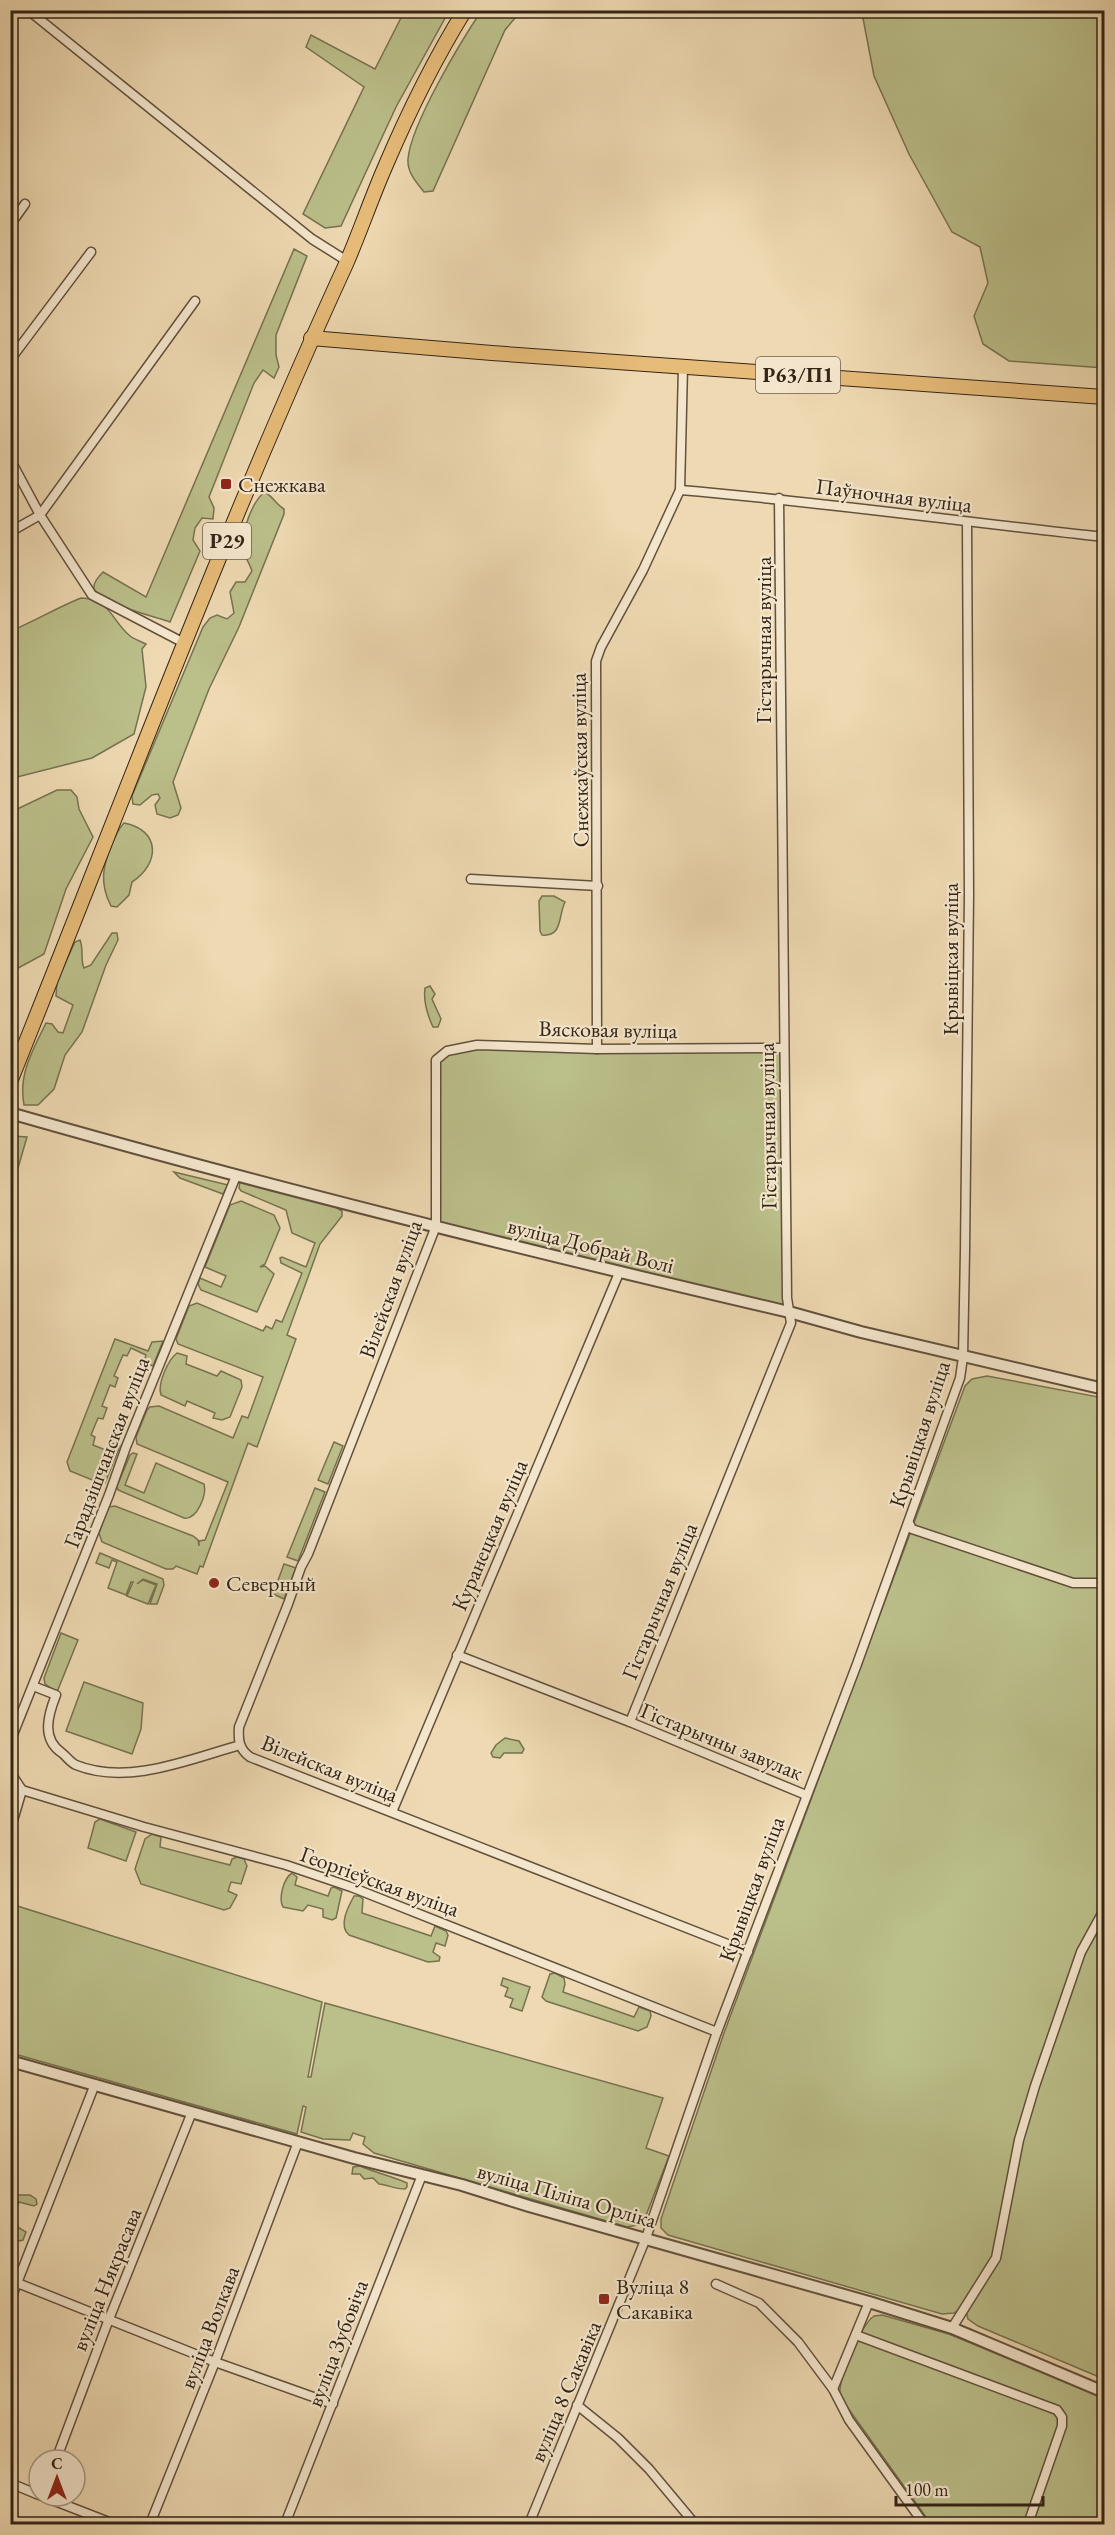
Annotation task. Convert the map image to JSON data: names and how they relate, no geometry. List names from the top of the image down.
{
  "streets": {
    "main road": ["Р63/П1", "Р29"],
    "street": [
      "Паўночная вуліца",
      "Гістарычная вуліца",
      "Снежкаўская вуліца",
      "Крывіцкая вуліца",
      "Вясковая вуліца",
      "вуліца Добрай Волі",
      "Вілейская вуліца",
      "Гарадзішчанская вуліца",
      "Куранецкая вуліца",
      "Гістарычны завулак",
      "Георгіеўская вуліца",
      "вуліца Піліпа Орліка",
      "вуліца Някрасава",
      "вуліца Волкава",
      "вуліца Зубовіча",
      "вуліца 8 Сакавіка"
    ]
  },
  "crossings": [
    ["Р63/П1", "Р29"],
    ["Паўночная вуліца", "Гістарычная вуліца"],
    ["Паўночная вуліца", "Снежкаўская вуліца"],
    ["Паўночная вуліца", "Крывіцкая вуліца"],
    ["Гістарычная вуліца", "Вясковая вуліца"],
    ["Гістарычная вуліца", "вуліца Добрай Волі"],
    ["Гістарычная вуліца", "Гістарычны завулак"],
    ["Снежкаўская вуліца", "Вясковая вуліца"],
    ["Крывіцкая вуліца", "вуліца Добрай Волі"],
    ["Крывіцкая вуліца", "Вілейская вуліца"],
    ["Крывіцкая вуліца", "Гістарычны завулак"],
    ["Крывіцкая вуліца", "Георгіеўская вуліца"],
    ["Крывіцкая вуліца", "вуліца Піліпа Орліка"],
    ["Крывіцкая вуліца", "вуліца 8 Сакавіка"],
    ["Вясковая вуліца", "Вілейская вуліца"],
    ["вуліца Добрай Волі", "Вілейская вуліца"],
    ["вуліца Добрай Волі", "Гарадзішчанская вуліца"],
    ["вуліца Добрай Волі", "Куранецкая вуліца"],
    ["Вілейская вуліца", "Куранецкая вуліца"],
    ["Куранецкая вуліца", "Гістарычны завулак"],
    ["вуліца Піліпа Орліка", "вуліца Някрасава"],
    ["вуліца Піліпа Орліка", "вуліца Волкава"],
    ["вуліца Піліпа Орліка", "вуліца Зубовіча"],
    ["вуліца Піліпа Орліка", "вуліца 8 Сакавіка"]
  ],
  "places": {
    "transit": ["Снежкава", "Вуліца 8 Сакавіка"],
    "other": ["Северный"]
  },
  "scale_bar": "100 m",
  "north": "top"
}
